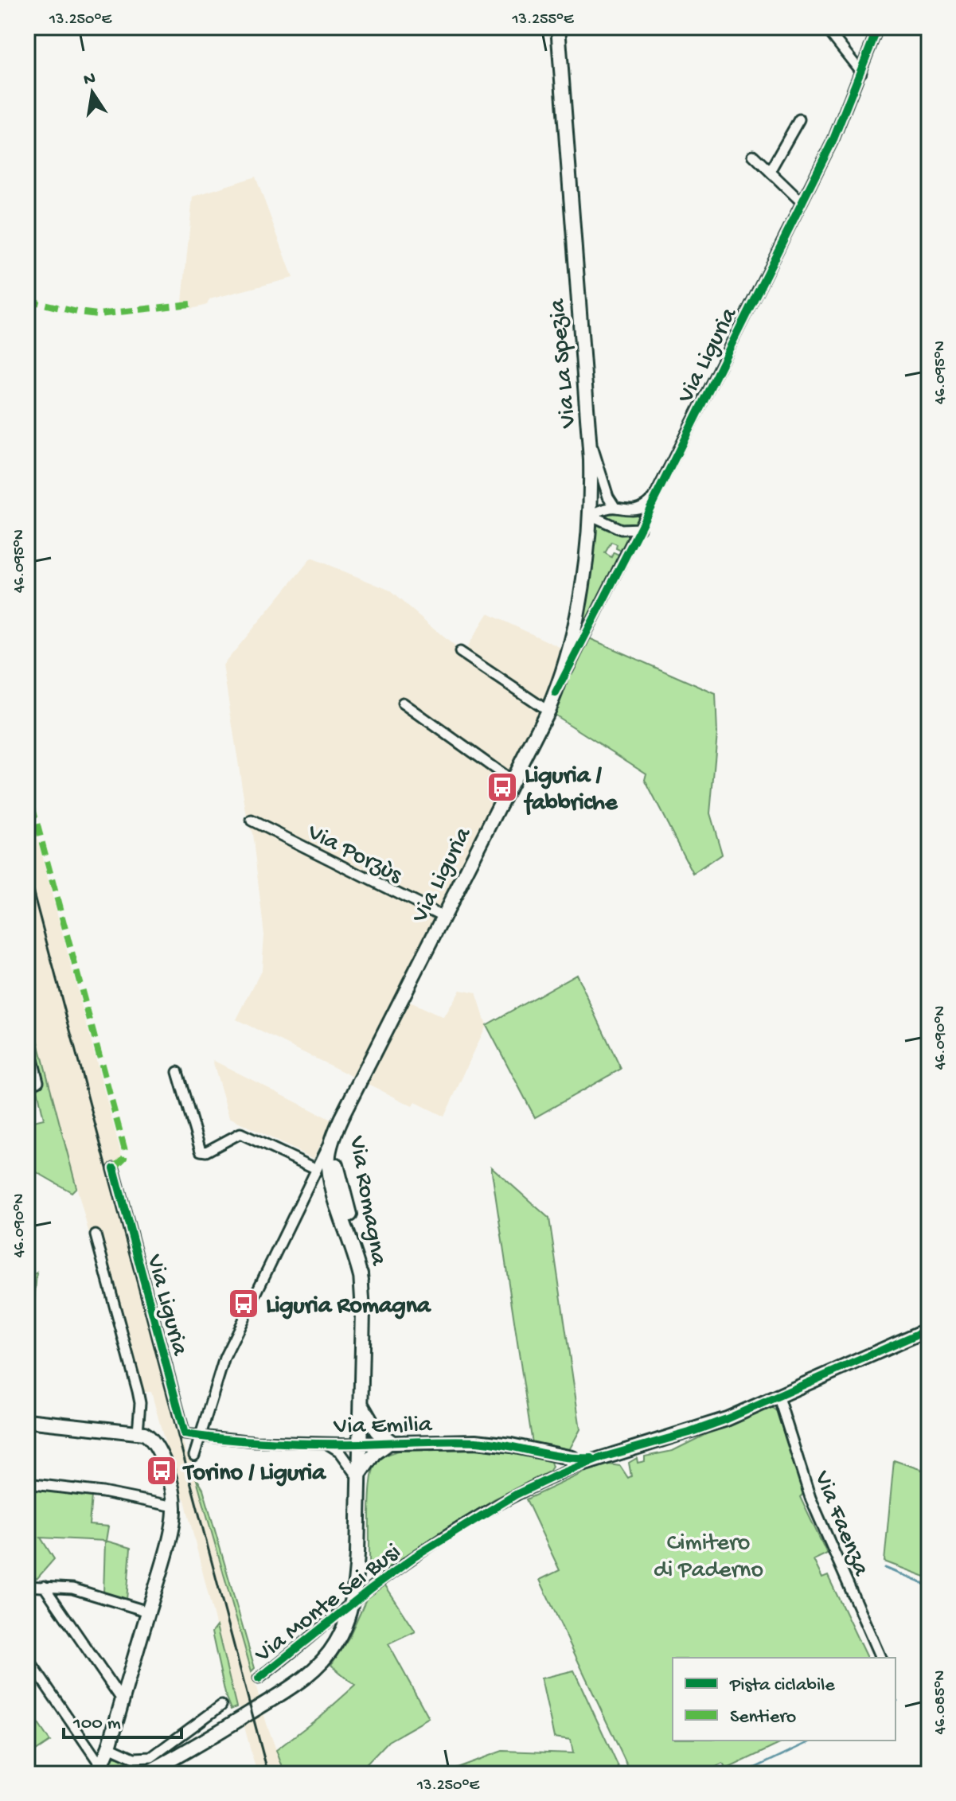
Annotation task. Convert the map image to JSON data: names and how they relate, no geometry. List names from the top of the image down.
{
  "streets": {
    "main road": [
      "Via Liguria",
      "Via La Spezia",
      "Via Romagna",
      "Via Emilia"
    ],
    "street": ["Via Porzùs", "Via Faenza", "Via Monte Sei Busi"]
  },
  "crossings": [
    ["Via Liguria", "Via La Spezia"],
    ["Via Liguria", "Via Porzùs"],
    ["Via Liguria", "Via Romagna"],
    ["Via Liguria", "Via Emilia"],
    ["Via Romagna", "Via Emilia"],
    ["Via Romagna", "Via Monte Sei Busi"],
    ["Via Emilia", "Via Faenza"],
    ["Via Emilia", "Via Monte Sei Busi"]
  ],
  "parks": ["Cimitero di Paderno"],
  "places": {
    "bus stop": ["Liguria / fabbriche", "Liguria Romagna", "Torino / Liguria"]
  },
  "legend": ["Pista ciclabile", "Sentiero"],
  "scale_bar": "100 m",
  "north": "top",
  "coordinates": [
    "13.250°E",
    "13.255°E",
    "46.095°N",
    "46.090°N",
    "46.085°N"
  ]
}
